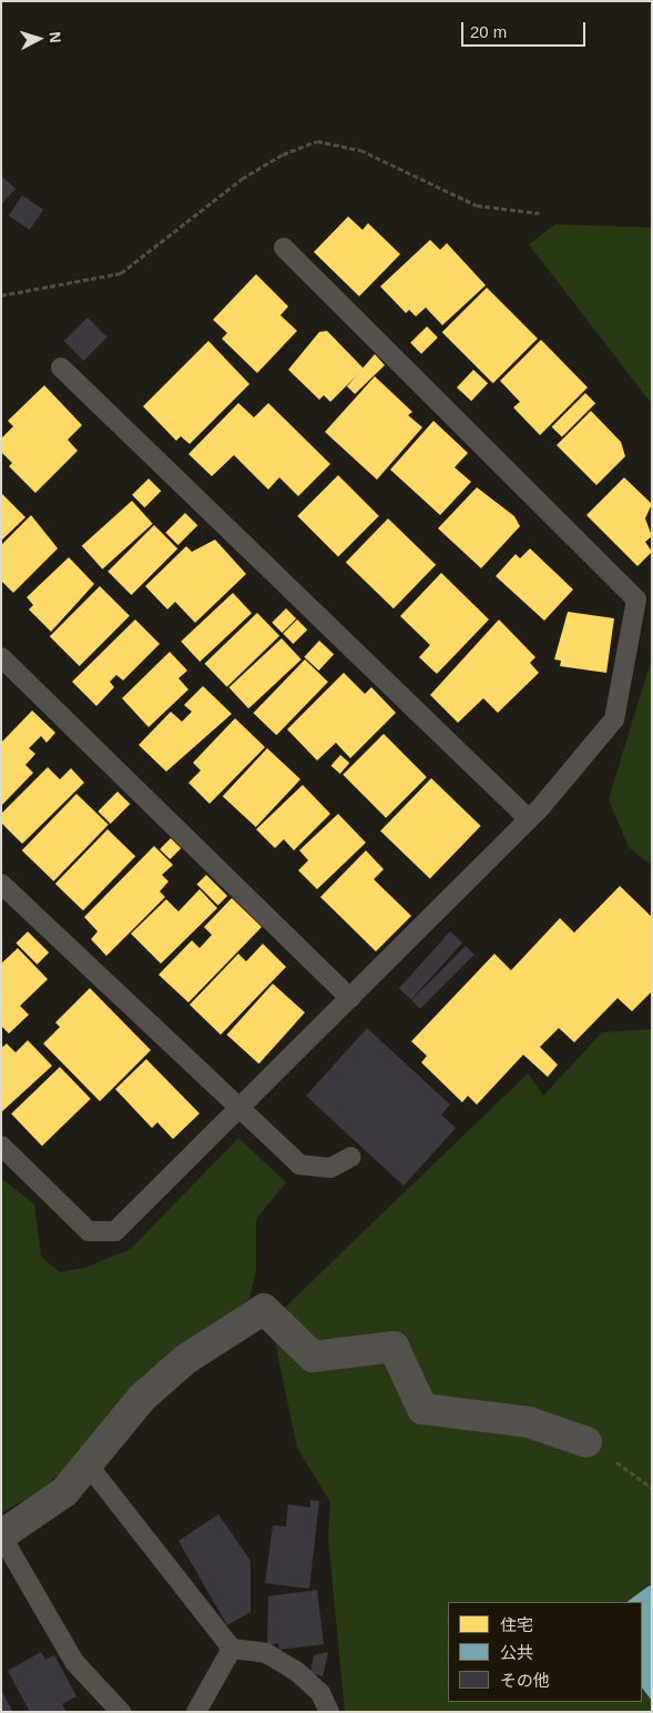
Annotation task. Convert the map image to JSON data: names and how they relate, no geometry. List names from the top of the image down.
{
  "legend": ["住宅", "公共", "その他"],
  "scale_bar": "20 m",
  "north": "right"
}
